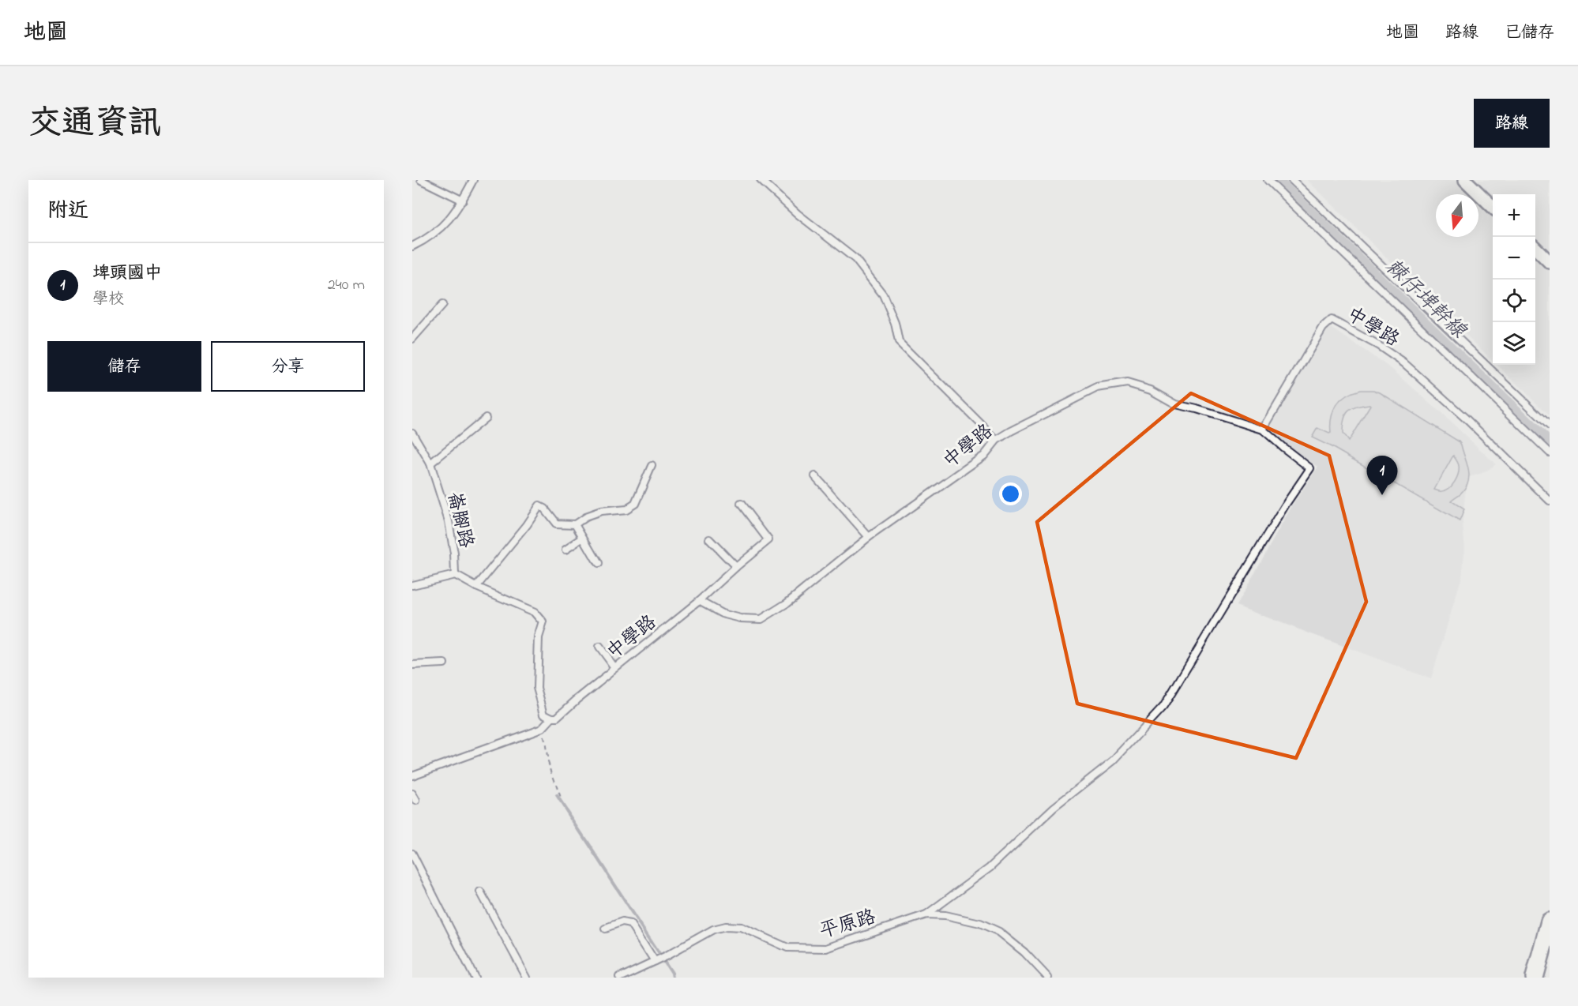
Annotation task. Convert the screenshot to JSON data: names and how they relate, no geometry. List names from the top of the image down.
{
  "streets": {
    "lane": ["中學路", "崙腳路", "平原路"]
  },
  "water": ["棘仔埤幹線"],
  "north": "bottom",
  "page": {
    "header": "地圖",
    "nav": ["地圖", "路線", "已儲存"],
    "title": "交通資訊",
    "buttons": [
      "路線",
      ["儲存", "分享"]
    ],
    "heading": "附近",
    "map_buttons": ["+", "−"],
    "list": [
      {
        "mark": "1",
        "name": "埤頭國中",
        "note": "學校",
        "value": "240 m"
      }
    ],
    "pins": "1"
  }
}
